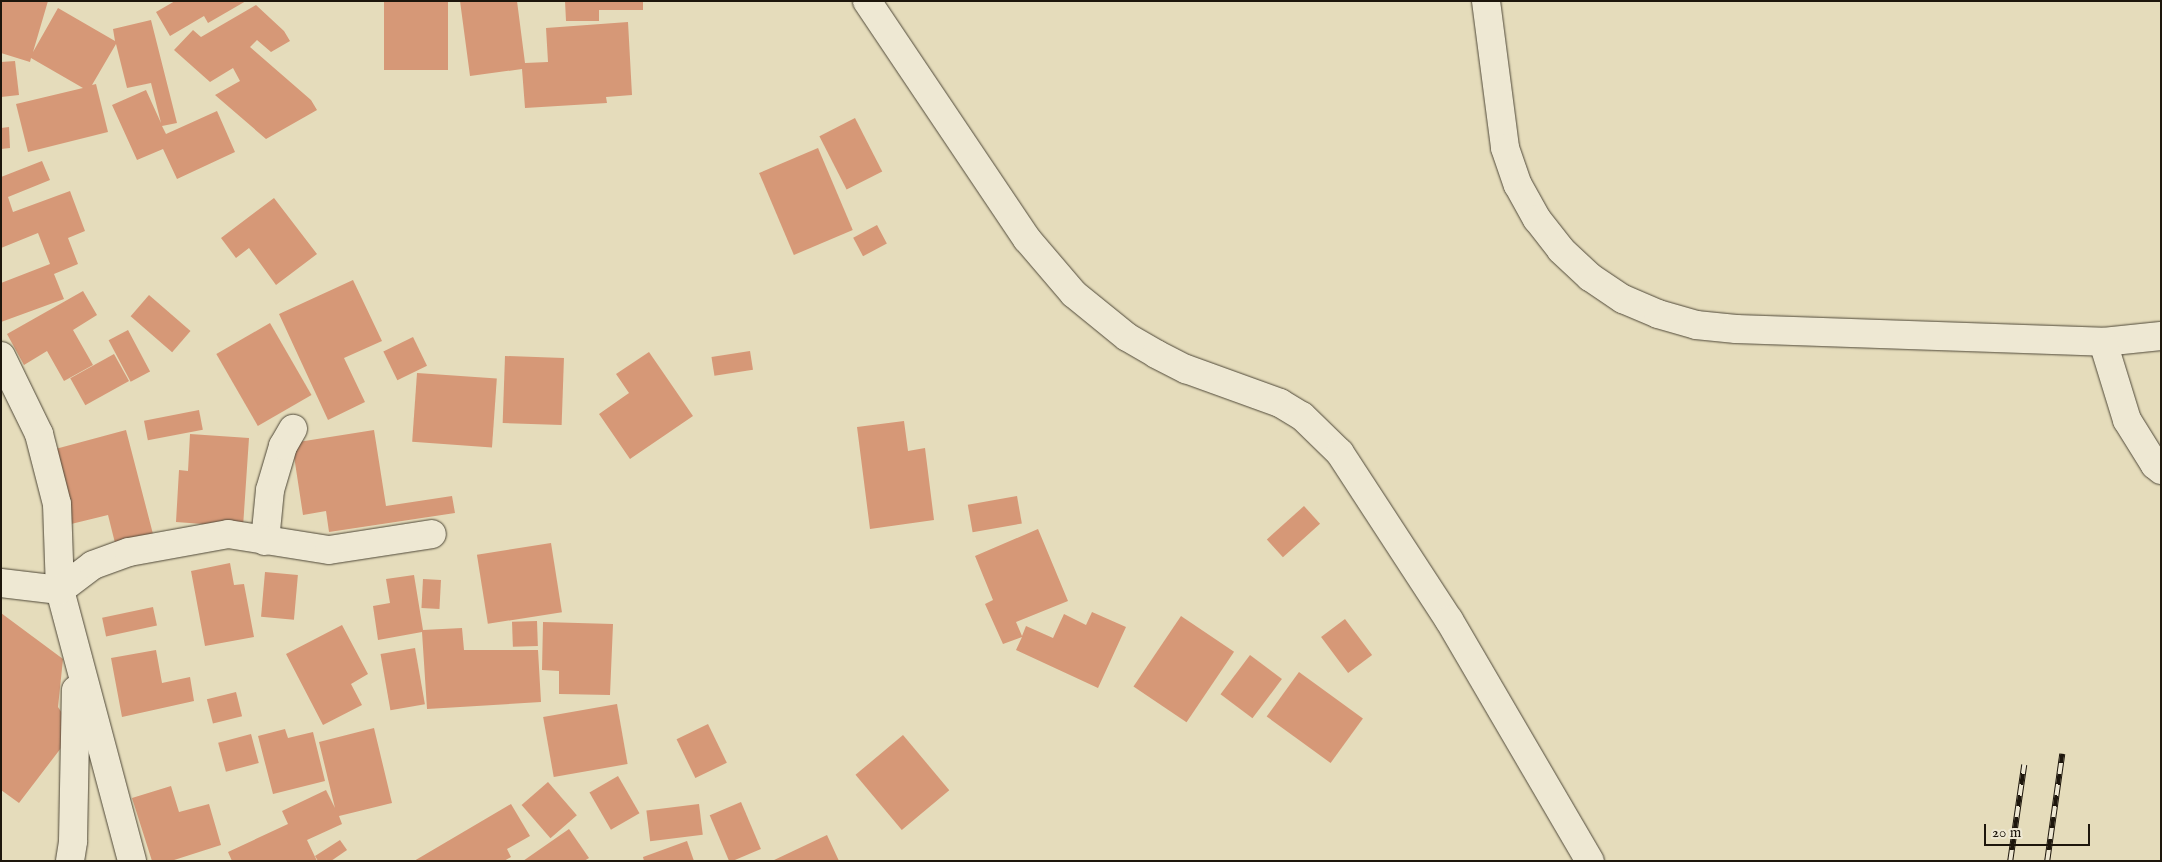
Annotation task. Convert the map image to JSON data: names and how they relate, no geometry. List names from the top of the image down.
{
  "scale_bar": "20 m"
}
